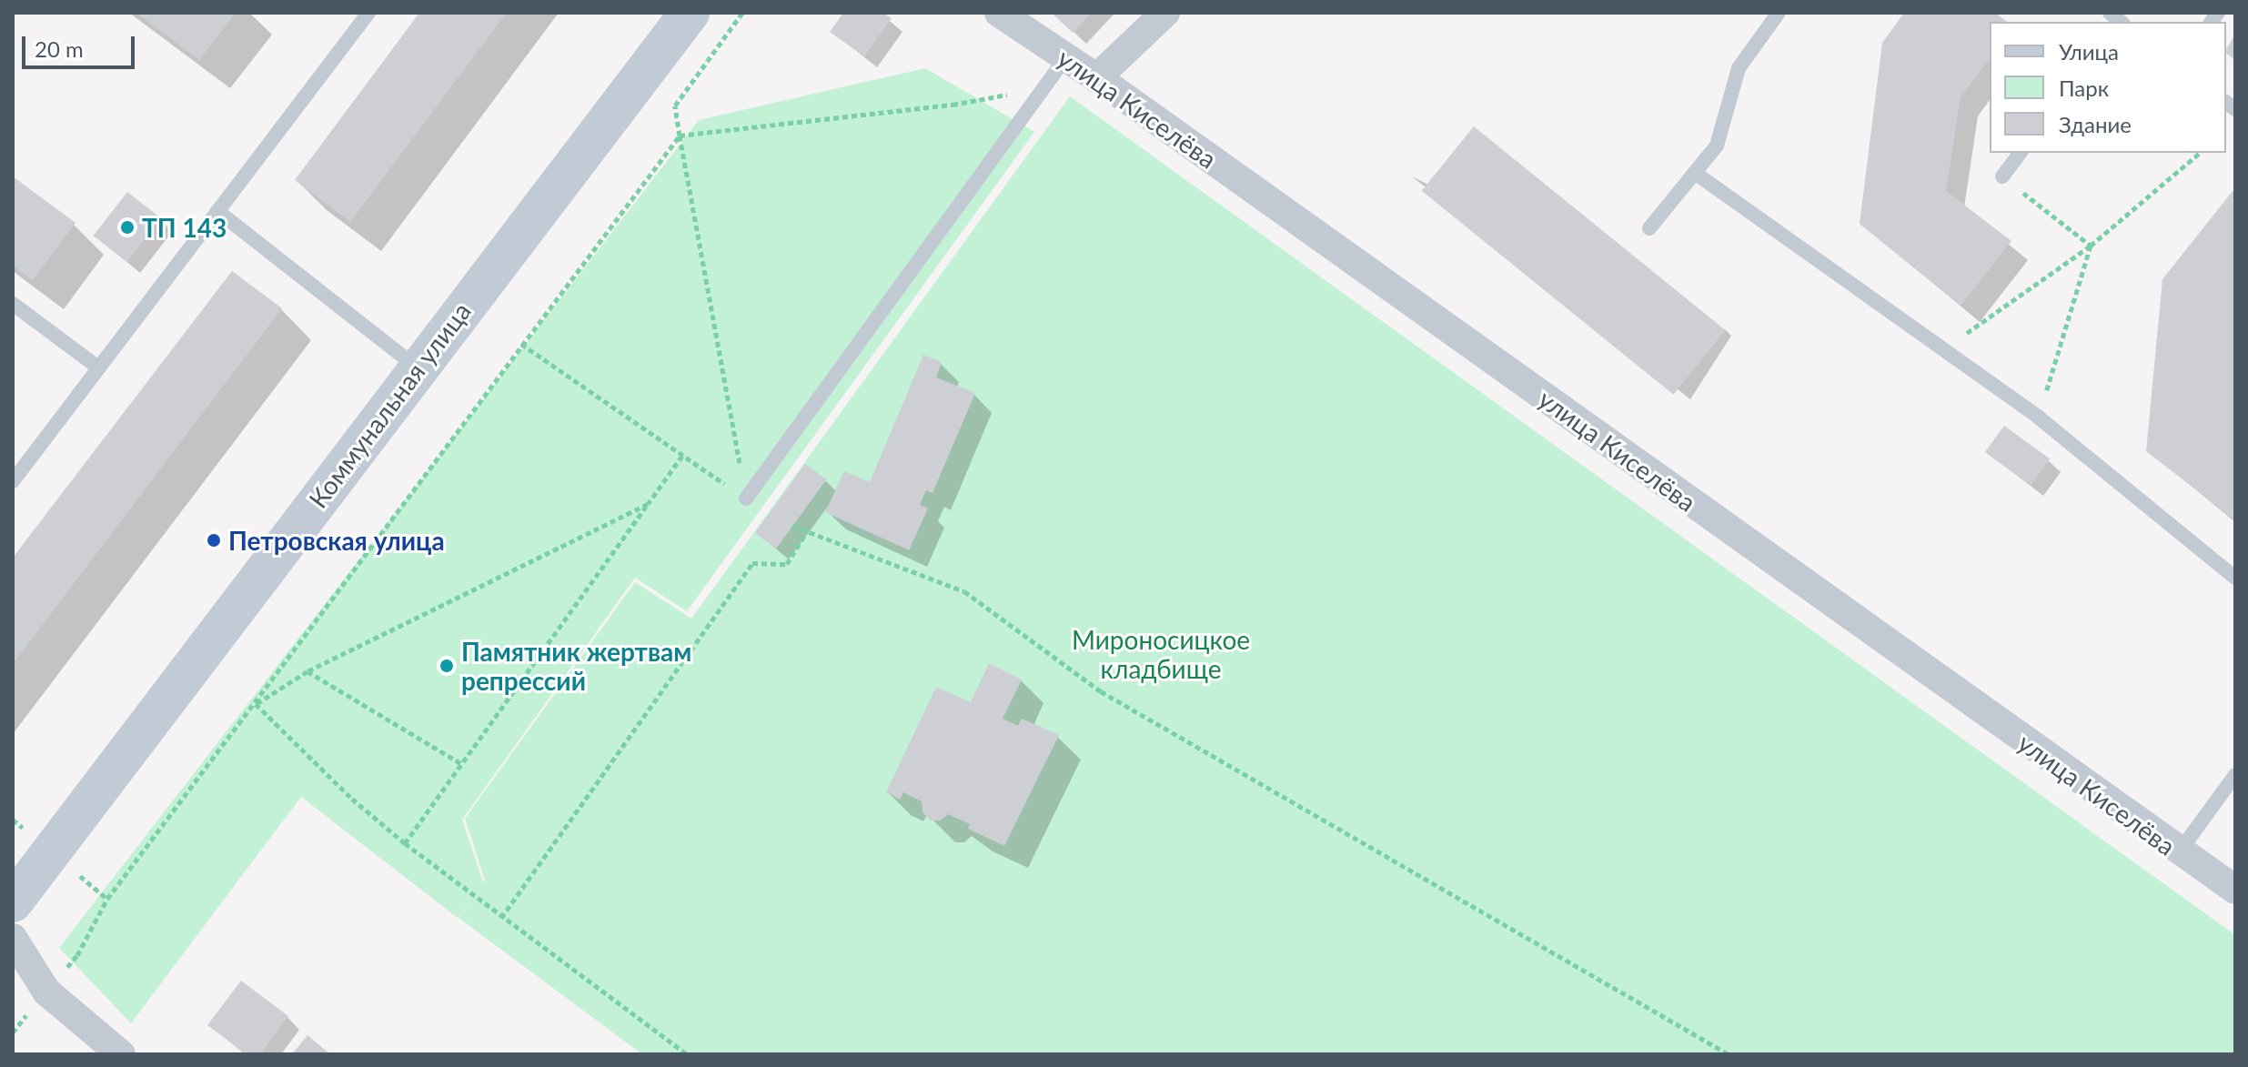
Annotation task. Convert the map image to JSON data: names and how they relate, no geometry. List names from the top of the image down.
{
  "streets": {
    "main road": ["Коммунальная улица"],
    "street": ["улица Киселёва"]
  },
  "parks": ["Мироносицкое кладбище"],
  "places": ["ТП 143", "Петровская улица", "Памятник жертвам репрессий"],
  "legend": ["Улица", "Парк", "Здание"],
  "scale_bar": "20 m"
}
